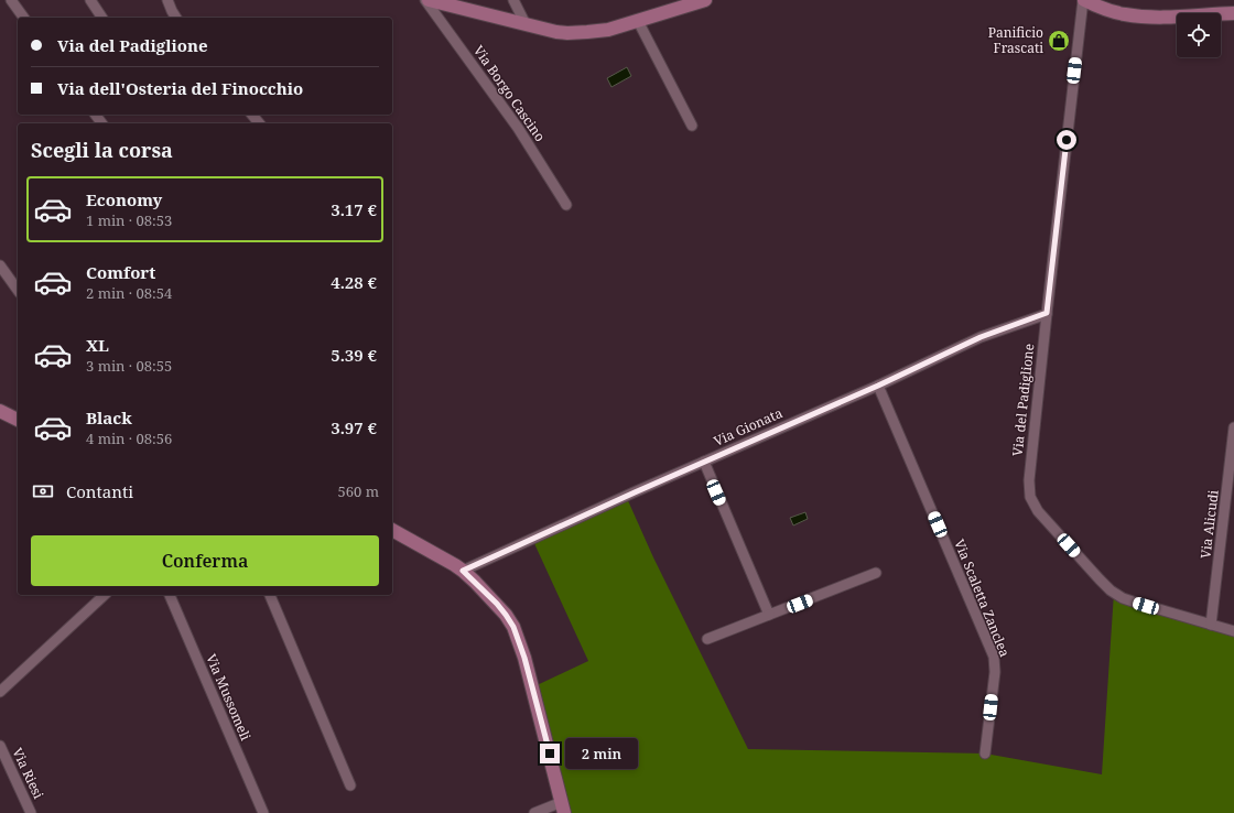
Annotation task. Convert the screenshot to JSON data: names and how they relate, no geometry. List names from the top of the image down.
{
  "streets": {
    "street": [
      "Via Borgo Cascino",
      "Via del Padiglione",
      "Via Gionata",
      "Via Alicudi",
      "Via Scaletta Zanclea",
      "Via Mussomeli",
      "Via Riesi"
    ]
  },
  "crossings": [
    ["Via del Padiglione", "Via Gionata"],
    ["Via del Padiglione", "Via Alicudi"],
    ["Via Gionata", "Via Scaletta Zanclea"]
  ],
  "places": {
    "shop": ["Panificio Frascati"]
  },
  "page": {
    "banner": ["Via del Padiglione", "Via dell'Osteria del Finocchio"],
    "heading": "Scegli la corsa",
    "list": [
      {
        "name": "Economy",
        "note": "1 min · 08:53",
        "value": "3.17 €"
      },
      {
        "name": "Comfort",
        "note": "2 min · 08:54",
        "value": "4.28 €"
      },
      {
        "name": "XL",
        "note": "3 min · 08:55",
        "value": "5.39 €"
      },
      {
        "name": "Black",
        "note": "4 min · 08:56",
        "value": "3.97 €"
      }
    ],
    "pay": ["Contanti", "560 m"],
    "buttons": "Conferma",
    "bubble": "2 min"
  }
}
